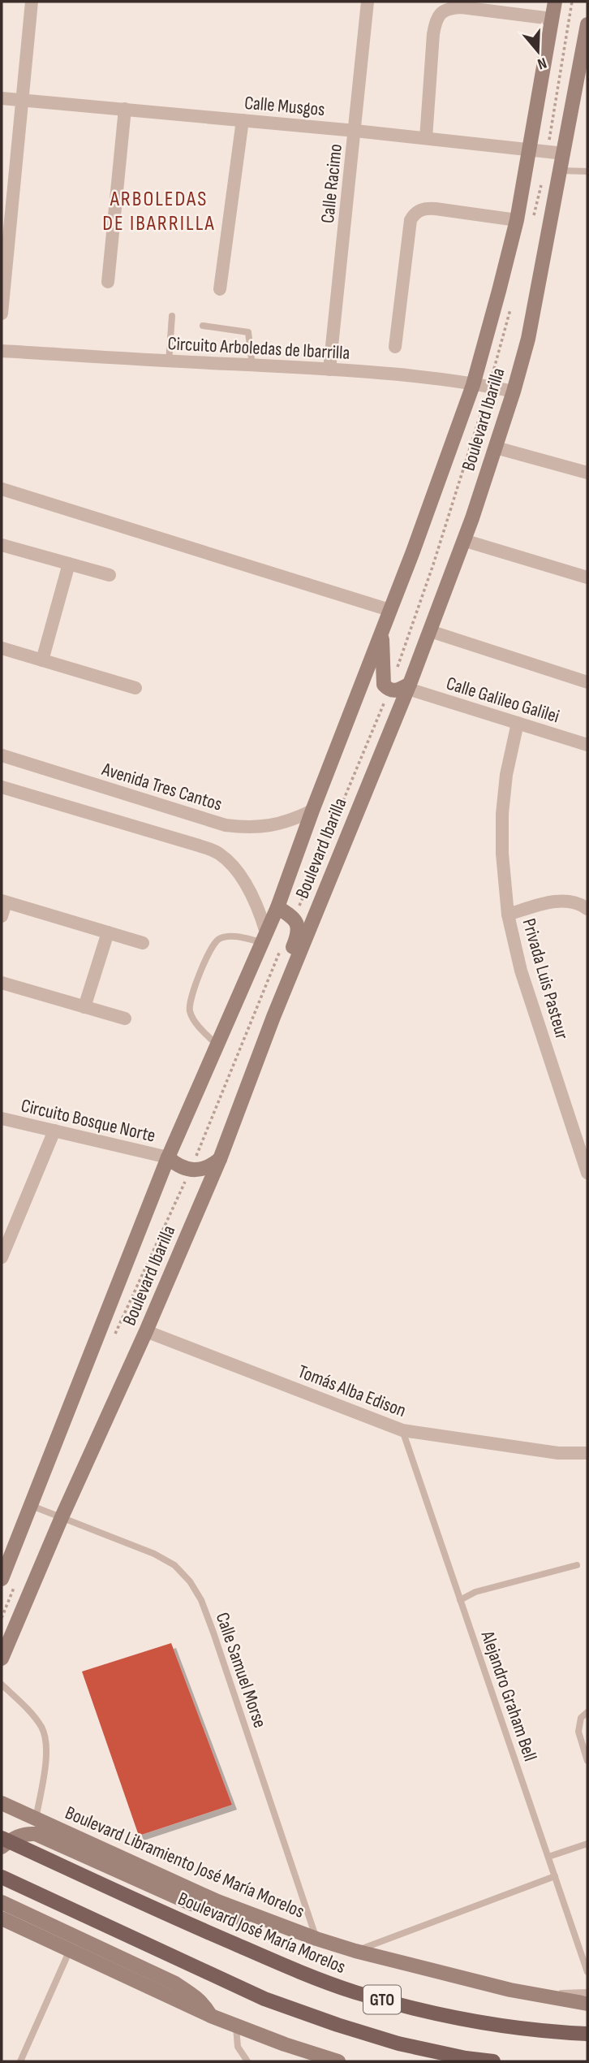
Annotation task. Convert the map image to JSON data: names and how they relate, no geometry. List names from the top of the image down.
{
  "streets": {
    "main road": [
      "Boulevard Ibarilla",
      "Boulevard Libramiento José María Morelos",
      "Boulevard José María Morelos",
      "GTO"
    ],
    "street": [
      "Calle Musgos",
      "Calle Racimo",
      "Circuito Arboledas de Ibarrilla",
      "Calle Galileo Galilei",
      "Avenida Tres Cantos",
      "Privada Luis Pasteur",
      "Circuito Bosque Norte",
      "Tomás Alba Edison"
    ],
    "lane": ["Calle Samuel Morse", "Alejandro Graham Bell"]
  },
  "crossings": [
    ["Calle Musgos", "Calle Racimo"],
    ["Calle Musgos", "Boulevard Ibarilla"],
    ["Calle Racimo", "Circuito Arboledas de Ibarrilla"],
    ["Circuito Arboledas de Ibarrilla", "Boulevard Ibarilla"],
    ["Boulevard Ibarilla", "Calle Galileo Galilei"],
    ["Boulevard Ibarilla", "Avenida Tres Cantos"],
    ["Boulevard Ibarilla", "Circuito Bosque Norte"],
    ["Boulevard Ibarilla", "Tomás Alba Edison"],
    ["Boulevard Ibarilla", "Calle Samuel Morse"],
    ["Calle Galileo Galilei", "Privada Luis Pasteur"],
    ["Tomás Alba Edison", "Alejandro Graham Bell"],
    ["Calle Samuel Morse", "Boulevard Libramiento José María Morelos"]
  ],
  "districts": ["ARBOLEDAS DE IBARRILLA"],
  "north": "bottom"
}
